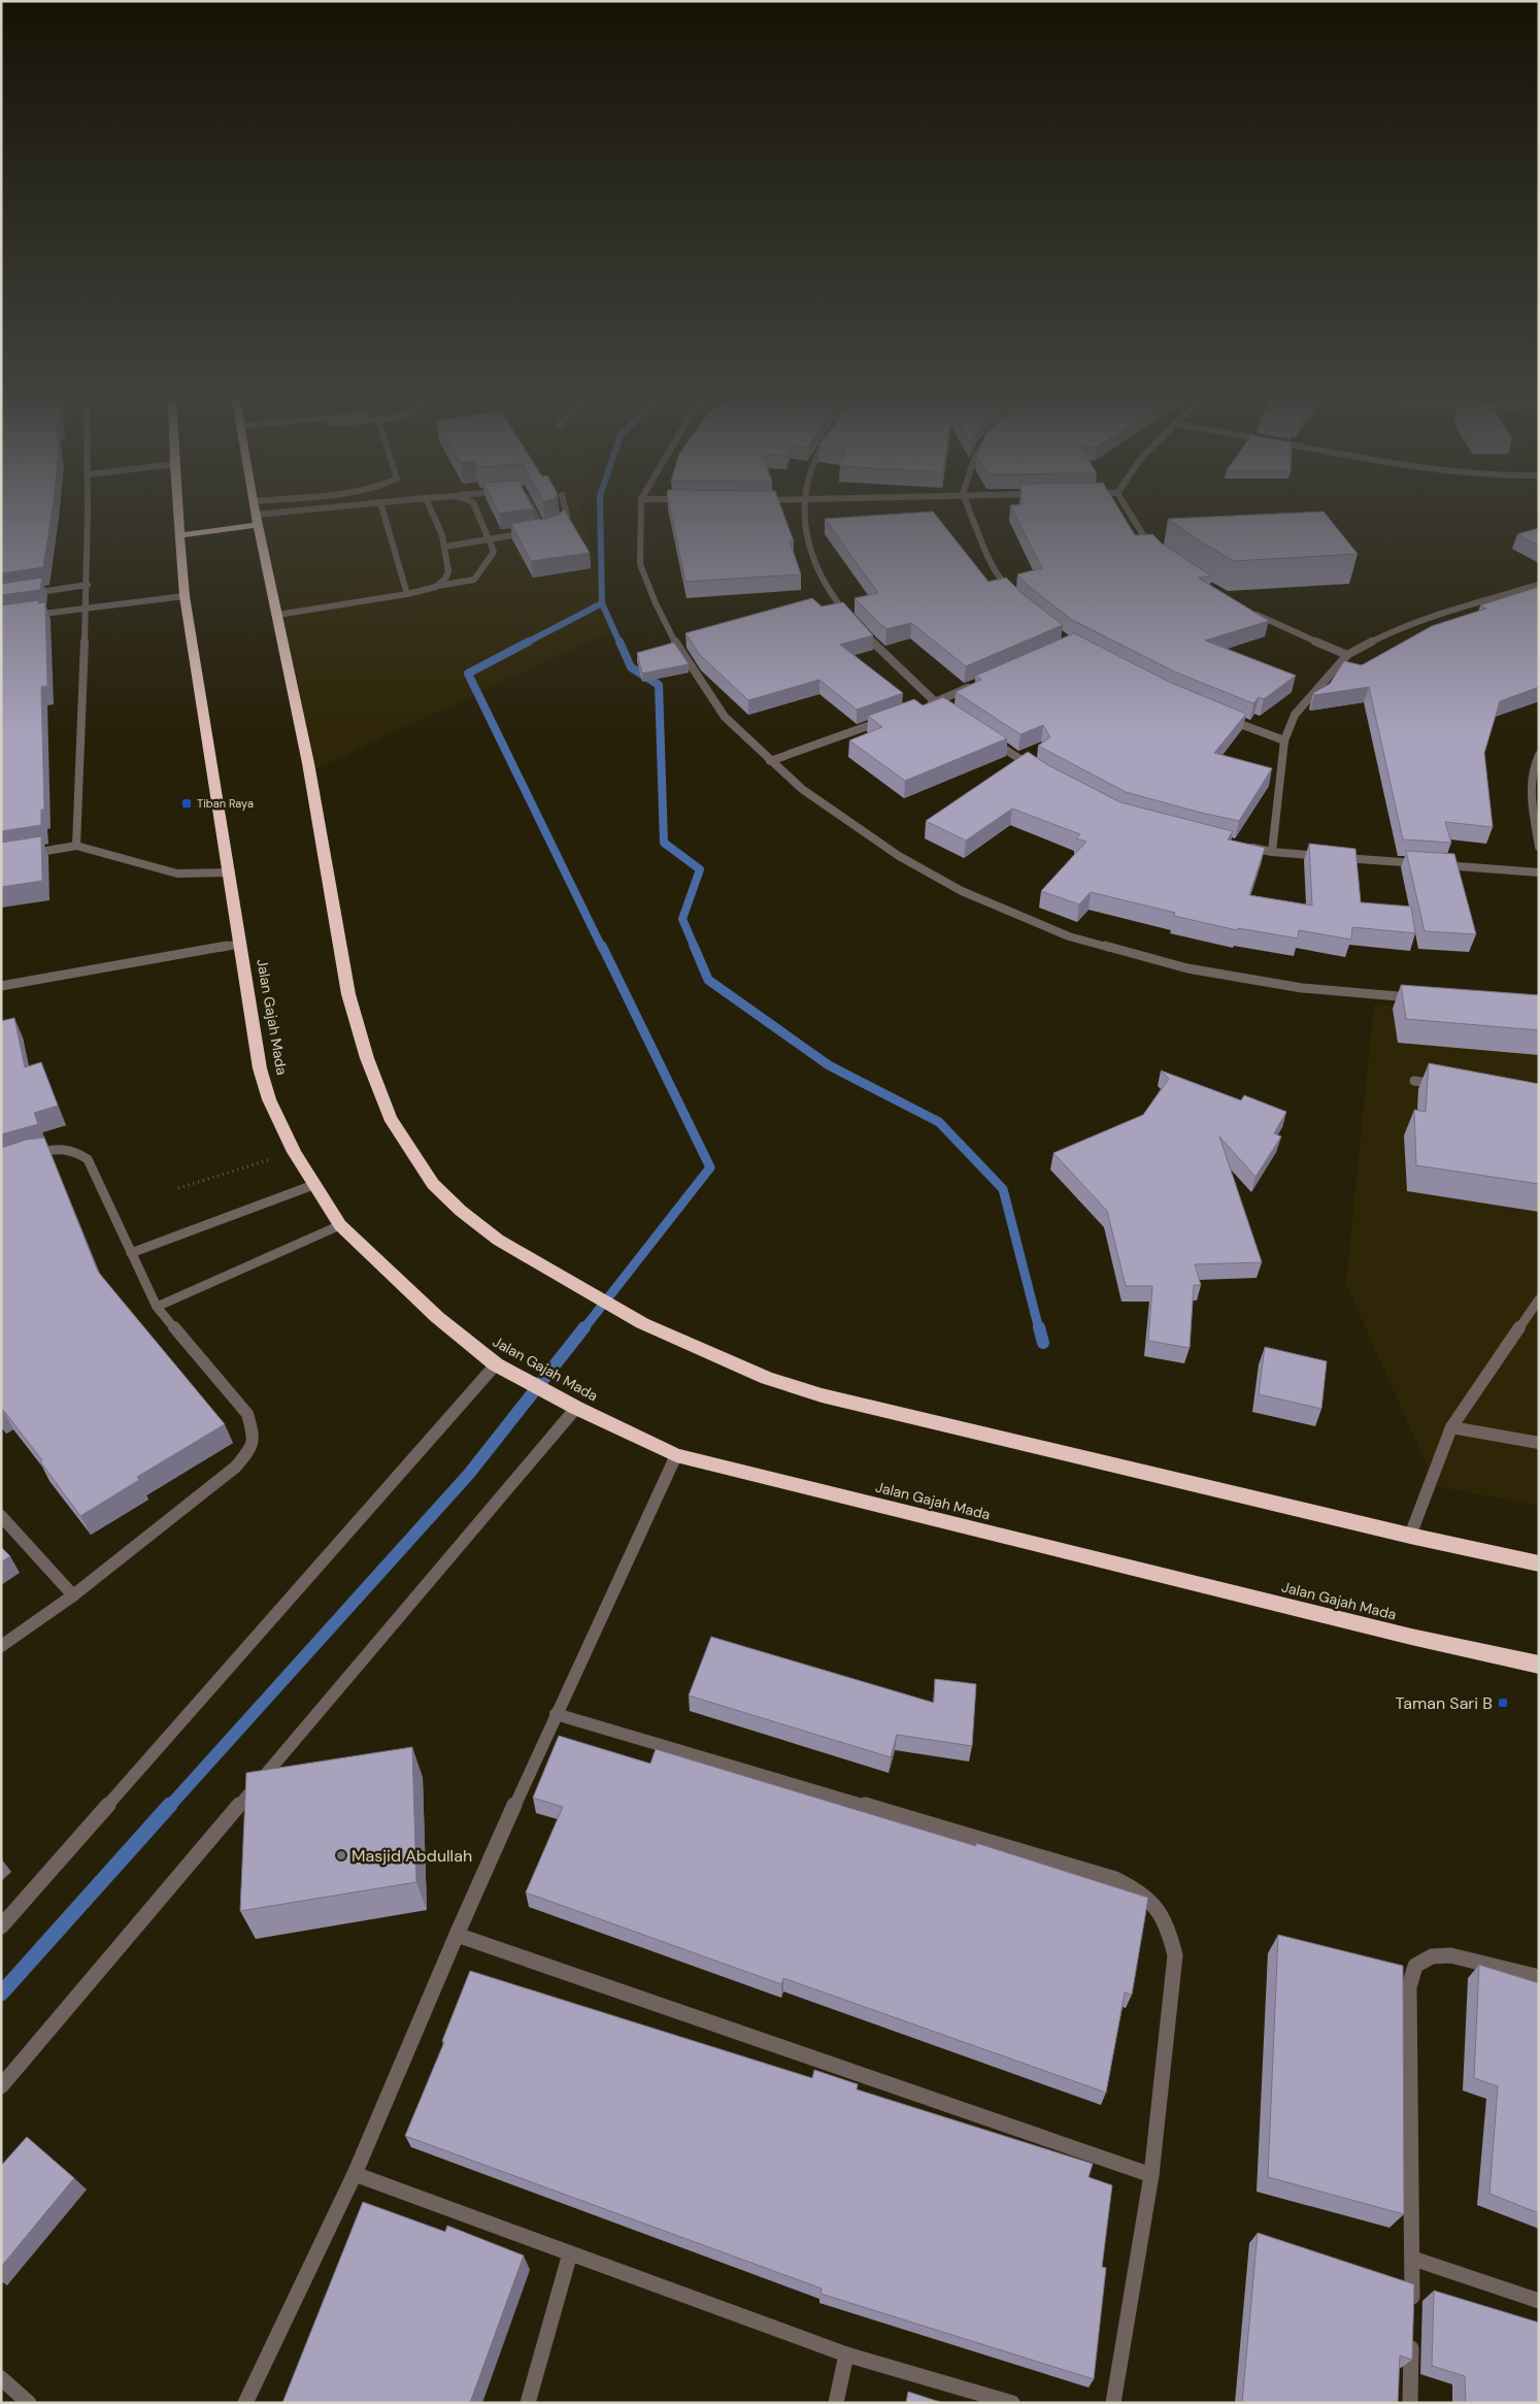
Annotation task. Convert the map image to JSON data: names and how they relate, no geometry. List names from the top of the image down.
{
  "streets": {
    "highway": ["Jalan Gajah Mada"]
  },
  "places": {
    "transit": ["Tiban Raya", "Taman Sari B"],
    "other": ["Masjid Abdullah"]
  }
}
